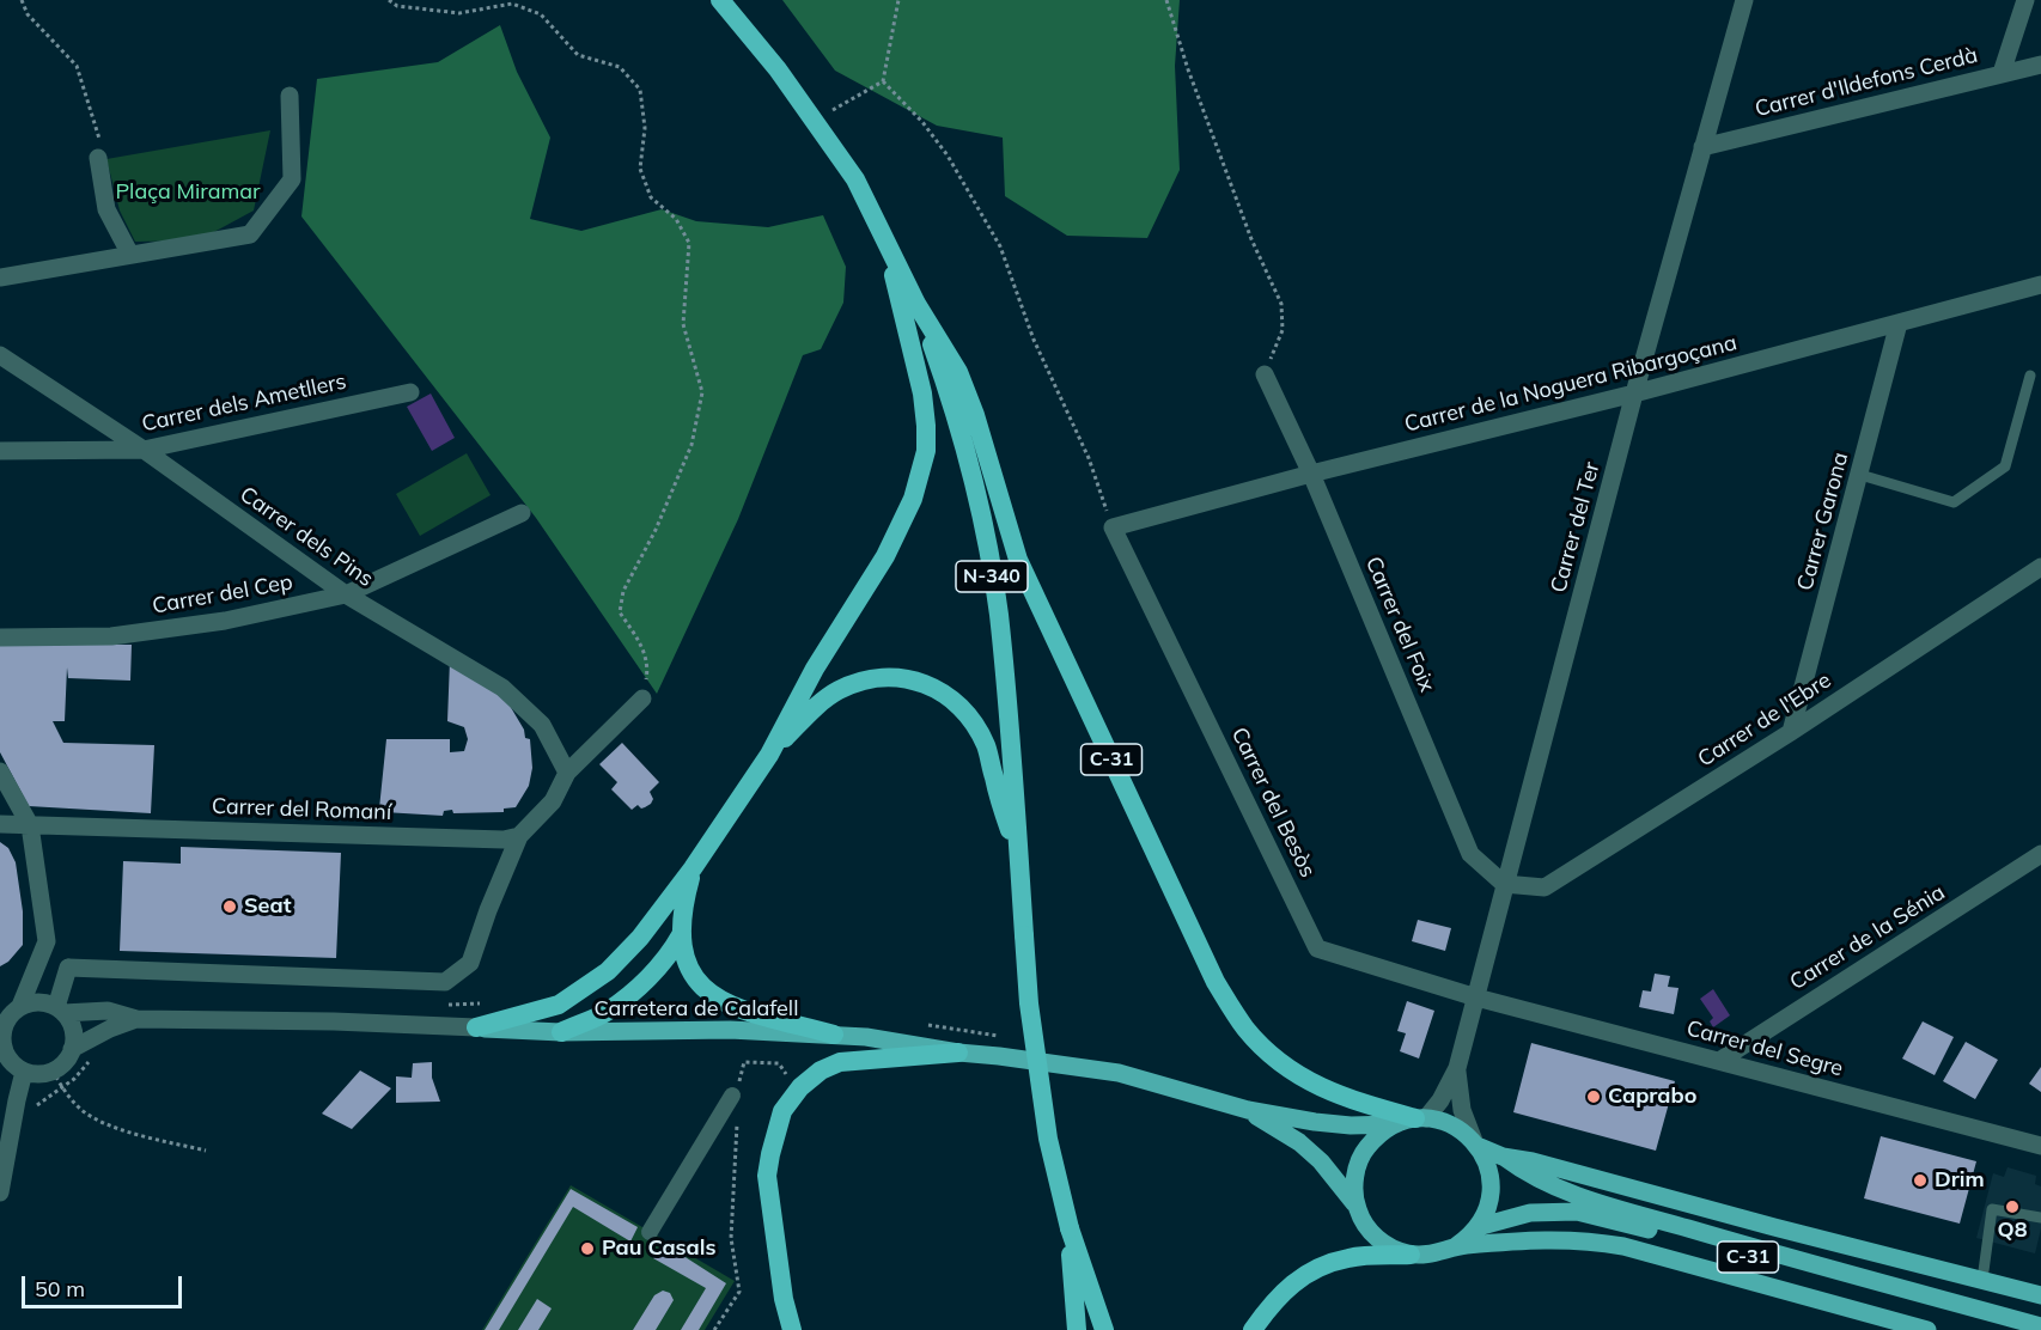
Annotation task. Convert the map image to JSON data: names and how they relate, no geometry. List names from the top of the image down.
{
  "streets": {
    "highway": ["N-340", "C-31"],
    "main road": ["Carretera de Calafell"],
    "street": [
      "Carrer d'Ildefons Cerdà",
      "Carrer de la Noguera Ribargoçana",
      "Carrer dels Ametllers",
      "Carrer Garona",
      "Carrer del Ter",
      "Carrer dels Pins",
      "Carrer del Cep",
      "Carrer del Foix",
      "Carrer de l'Ebre",
      "Carrer del Besòs",
      "Carrer del Romaní",
      "Carrer de la Sénia",
      "Carrer del Segre"
    ]
  },
  "crossings": [
    ["Carrer d'Ildefons Cerdà", "Carrer del Ter"],
    ["Carrer de la Noguera Ribargoçana", "Carrer Garona"],
    ["Carrer de la Noguera Ribargoçana", "Carrer del Ter"],
    ["Carrer de la Noguera Ribargoçana", "Carrer del Foix"],
    ["Carrer de la Noguera Ribargoçana", "Carrer del Besòs"],
    ["Carrer dels Ametllers", "Carrer dels Pins"],
    ["Carrer Garona", "Carrer de l'Ebre"],
    ["Carrer del Ter", "Carrer del Foix"],
    ["Carrer del Ter", "Carrer de l'Ebre"],
    ["Carrer del Ter", "C-31"],
    ["Carrer del Ter", "Carrer del Besòs"],
    ["Carrer del Ter", "Carretera de Calafell"],
    ["Carrer del Ter", "Carrer del Segre"],
    ["Carrer dels Pins", "Carrer del Cep"],
    ["N-340", "C-31"],
    ["Carrer del Foix", "Carrer de l'Ebre"],
    ["C-31", "Carretera de Calafell"],
    ["Carrer del Besòs", "Carrer del Segre"],
    ["Carrer de la Sénia", "Carrer del Segre"]
  ],
  "parks": ["Plaça Miramar"],
  "places": [
    "Seat",
    "Caprabo",
    "Drim",
    "Q8",
    "Pau Casals"
  ],
  "scale_bar": "50 m"
}
